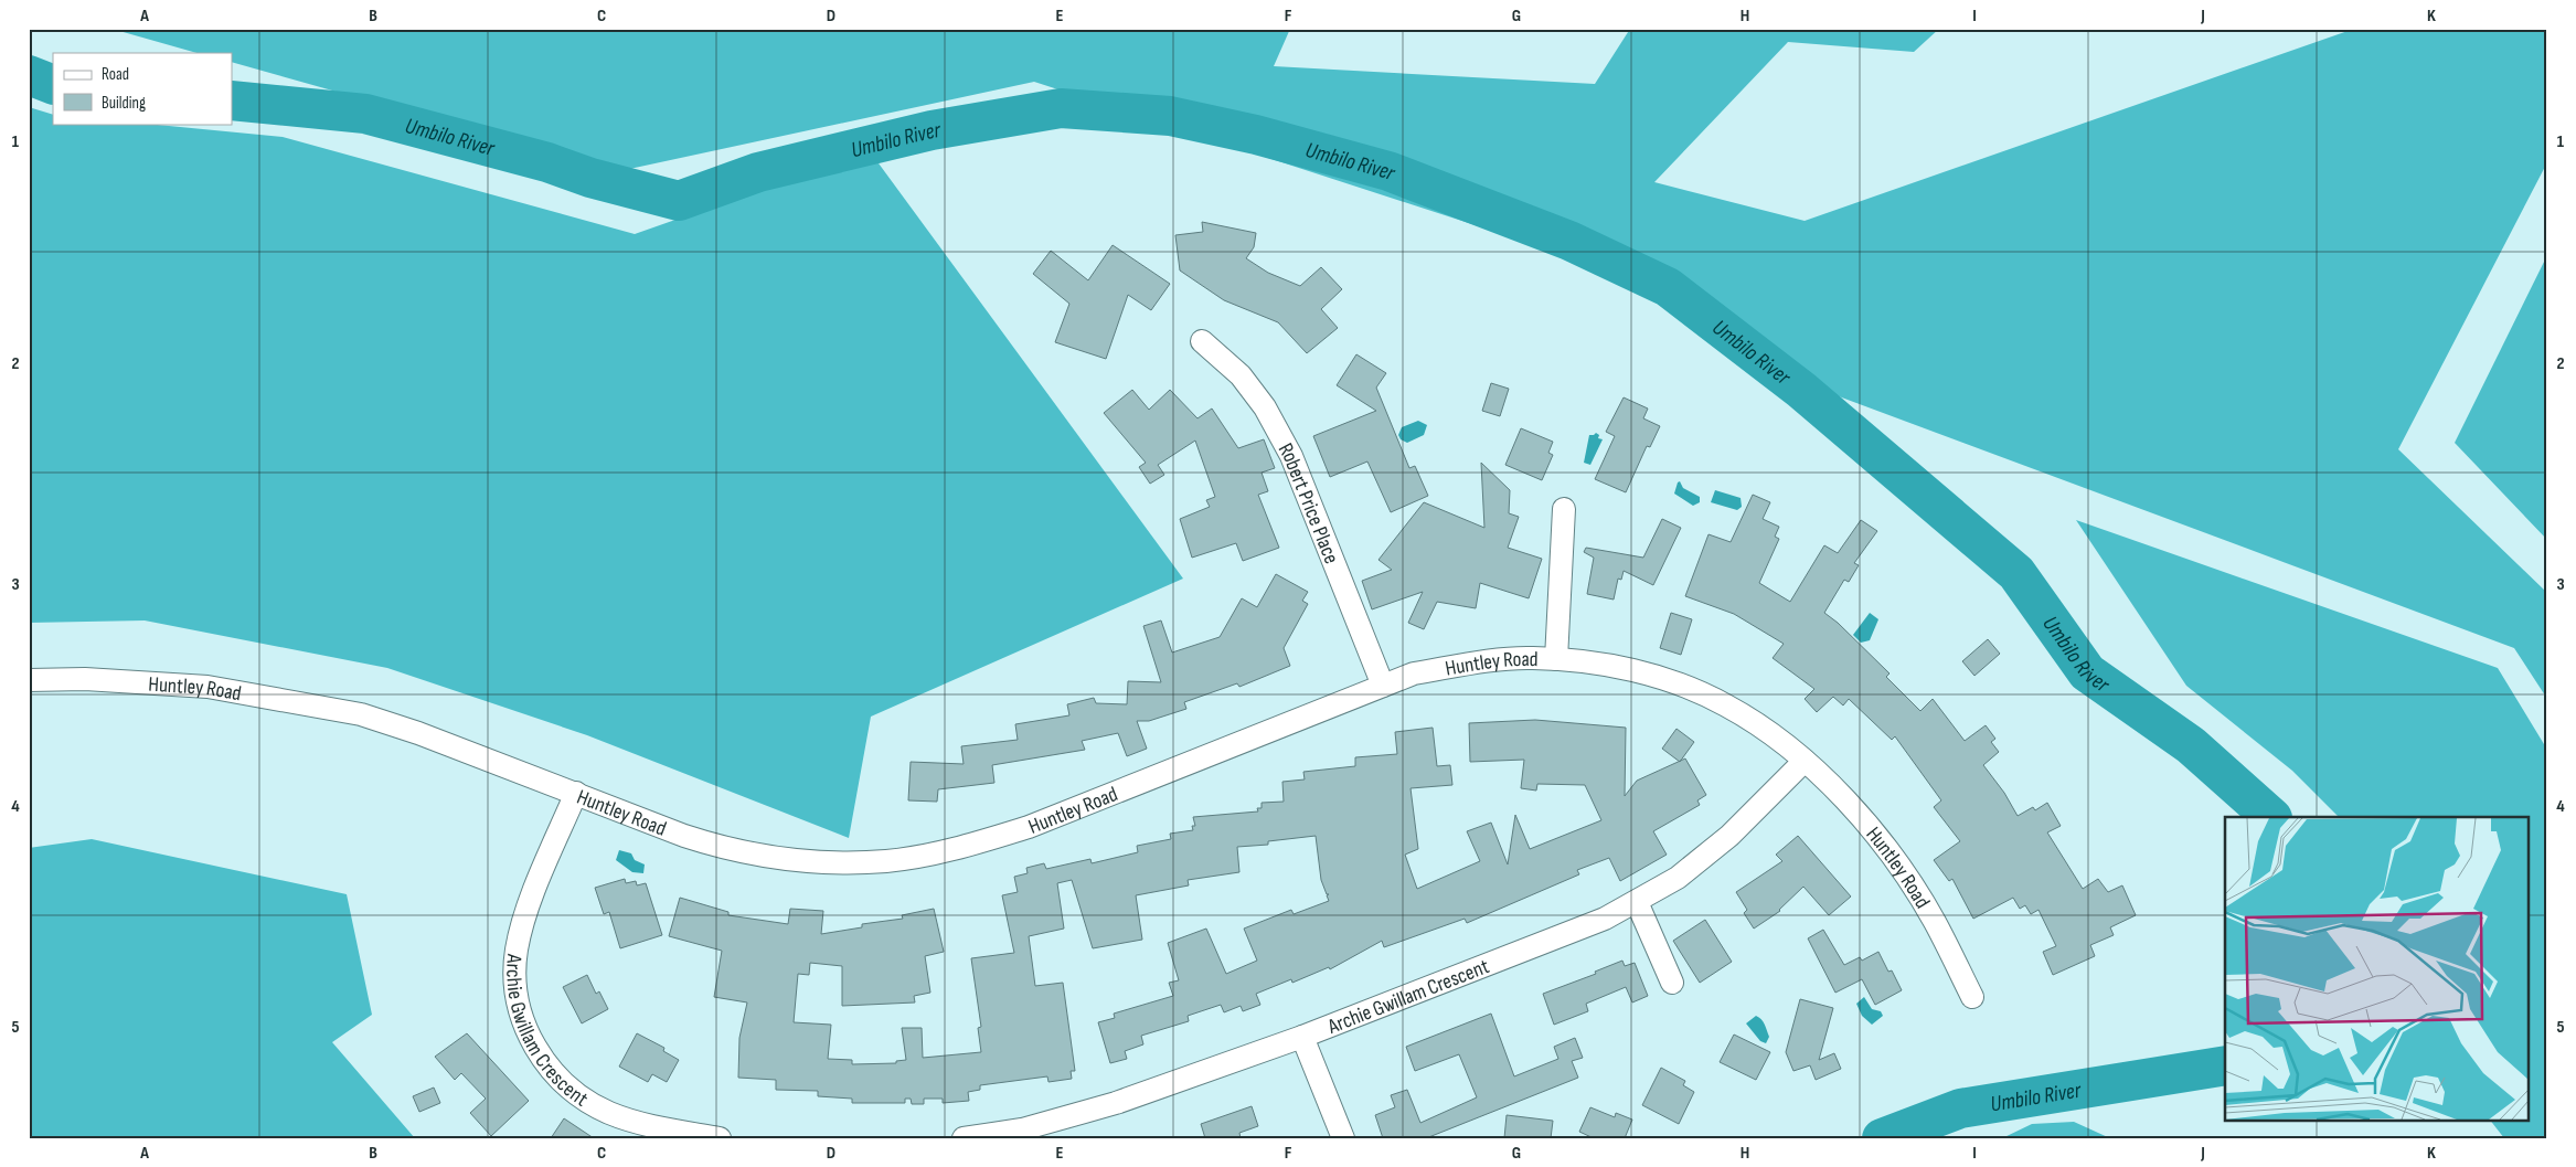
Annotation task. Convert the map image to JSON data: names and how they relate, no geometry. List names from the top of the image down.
{
  "streets": {
    "street": ["Robert Price Place", "Huntley Road", "Archie Gwillam Crescent"]
  },
  "crossings": [
    ["Robert Price Place", "Huntley Road"],
    ["Huntley Road", "Archie Gwillam Crescent"]
  ],
  "water": ["Umbilo River"],
  "legend": ["Road", "Building"],
  "grid": {
    "columns": [
      "A",
      "B",
      "C",
      "D",
      "E",
      "F",
      "G",
      "H",
      "I",
      "J",
      "K"
    ],
    "rows": [
      "1",
      "2",
      "3",
      "4",
      "5"
    ]
  }
}
